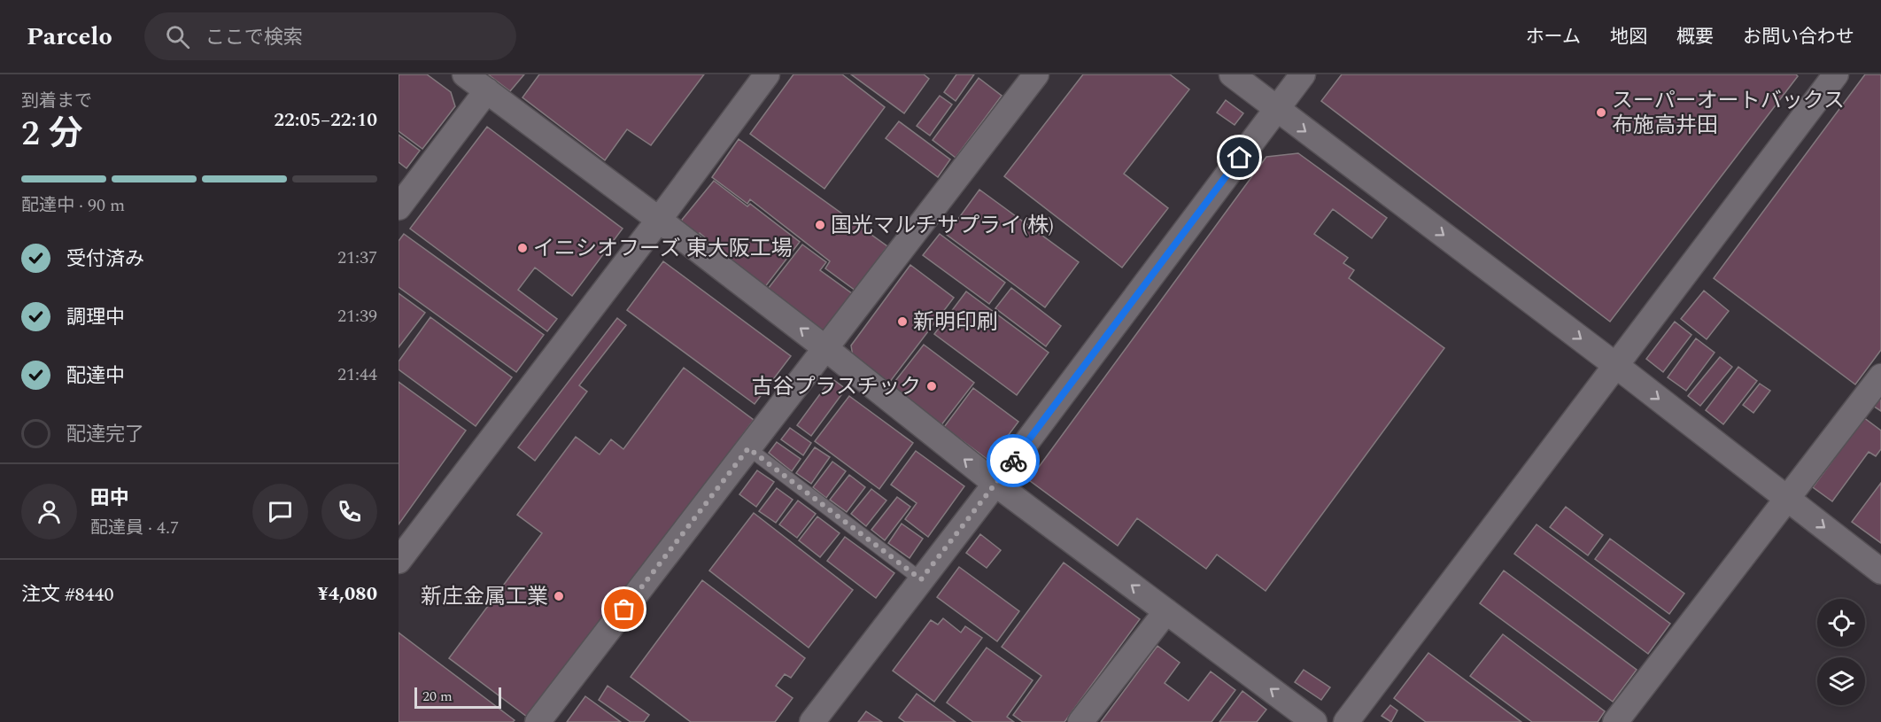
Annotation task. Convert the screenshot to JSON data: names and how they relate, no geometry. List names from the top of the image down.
{
  "places": [
    "スーパーオートバックス 布施高井田",
    "国光マルチサプライ(株)",
    "イニシオフーズ 東大阪工場",
    "新明印刷",
    "古谷プラスチック",
    "新庄金属工業"
  ],
  "scale_bar": "20 m",
  "page": {
    "header": "Parcelo",
    "search": "ここで検索",
    "nav": [
      "ホーム",
      "地図",
      "概要",
      "お問い合わせ"
    ],
    "heading": ["2 分", "到着まで", "22:05–22:10"],
    "panel": [
      "田中",
      "配達員 · 4.7",
      "注文 #8440",
      "¥4,080"
    ],
    "bar": "配達中 · 90 m",
    "list": [
      ["受付済み", "21:37"],
      ["調理中", "21:39"],
      ["配達中", "21:44"],
      "配達完了"
    ],
    "scale": "20 m"
  }
}
